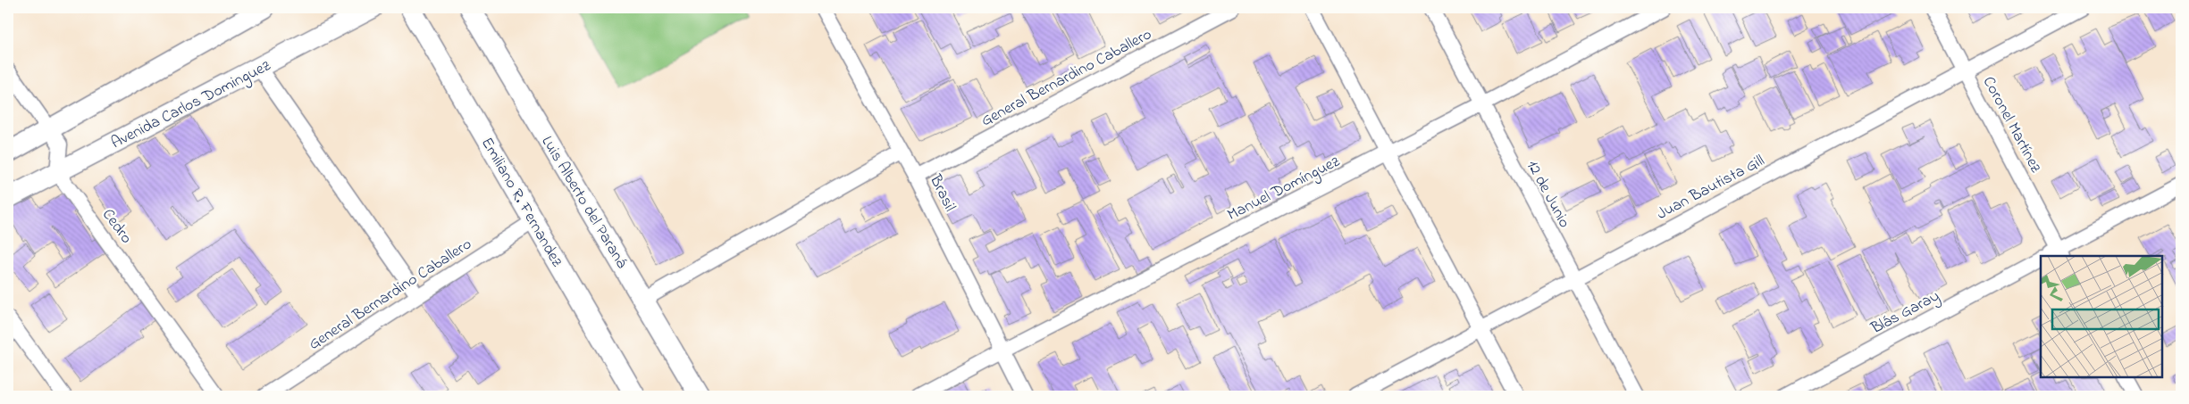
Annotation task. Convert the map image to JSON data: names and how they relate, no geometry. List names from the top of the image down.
{
  "streets": {
    "main road": ["Avenida Carlos Dominguez", "Emiliano R. Fernandez", "Luis Alberto del Paraná"],
    "street": [
      "General Bernardino Caballero",
      "Coronel Martínez",
      "Juan Bautista Gill",
      "Manuel Domínguez",
      "Brasil",
      "12 de Junio",
      "Cedro",
      "Blás Garay"
    ]
  },
  "crossings": [
    ["General Bernardino Caballero", "Brasil"],
    ["General Bernardino Caballero", "Emiliano R. Fernandez"],
    ["Avenida Carlos Dominguez", "Cedro"],
    ["Coronel Martínez", "Juan Bautista Gill"],
    ["Juan Bautista Gill", "12 de Junio"],
    ["Manuel Domínguez", "Brasil"],
    ["Manuel Domínguez", "12 de Junio"]
  ]
}
